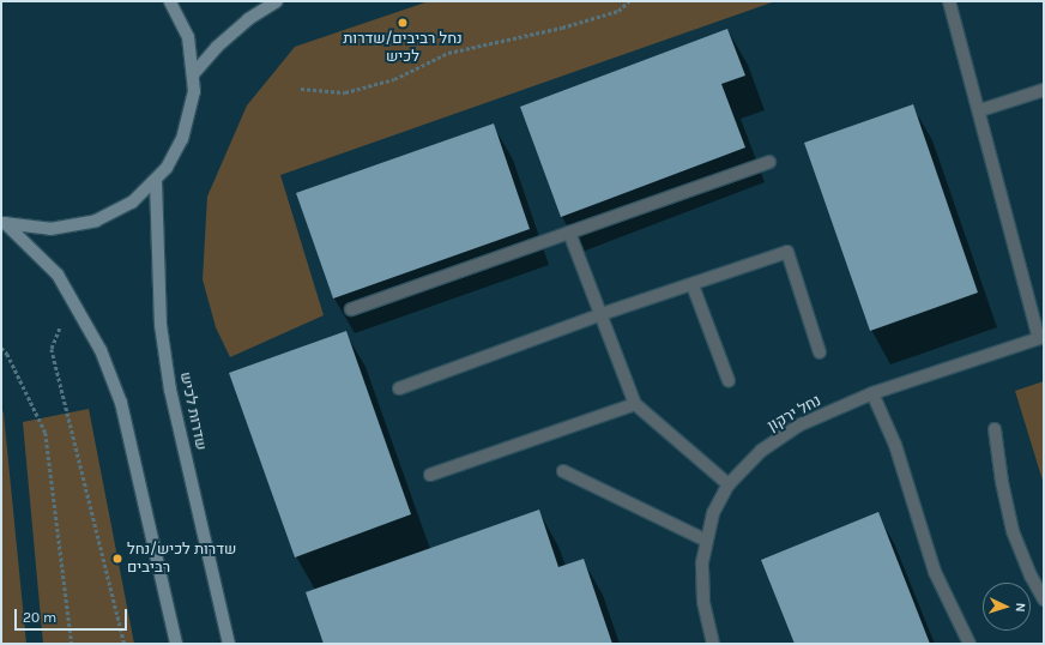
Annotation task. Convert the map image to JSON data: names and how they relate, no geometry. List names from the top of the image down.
{
  "streets": {
    "street": ["שדרות לכיש", "נחל ירקון"]
  },
  "places": ["נחל רביבים/שדרות לכיש", "שדרות לכיש/נחל רביבים"],
  "scale_bar": "20 m",
  "north": "right"
}
